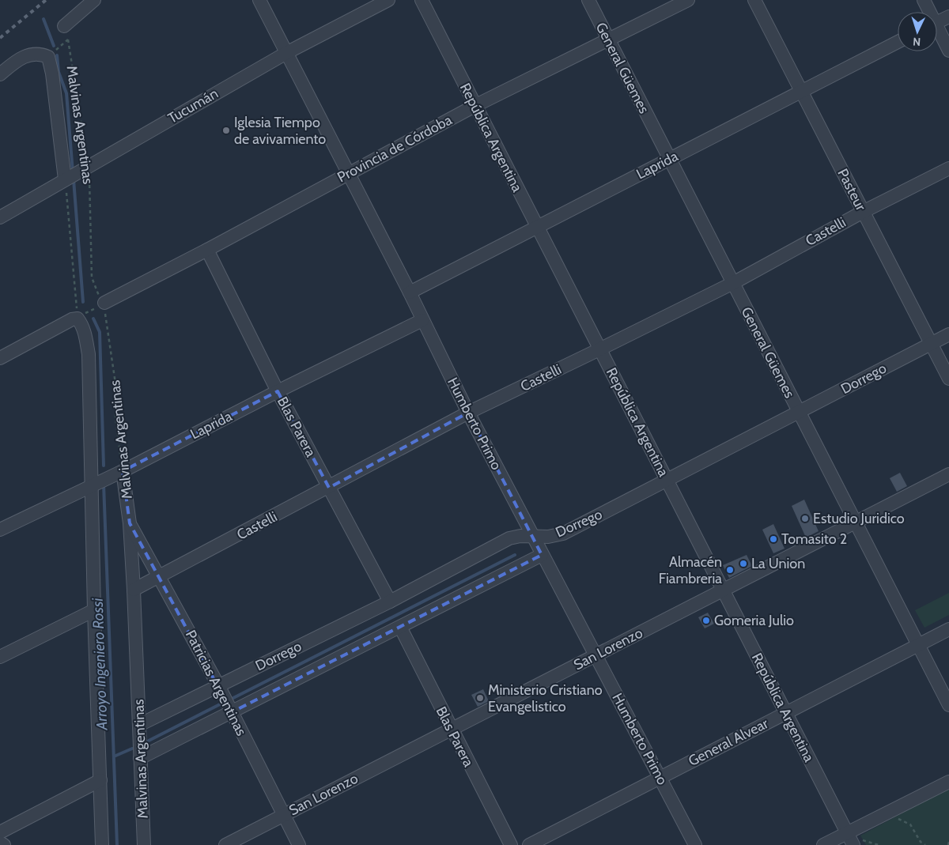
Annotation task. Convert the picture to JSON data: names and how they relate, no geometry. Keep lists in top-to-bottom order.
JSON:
{
  "streets": {
    "street": [
      "General Güemes",
      "Tucumán",
      "Malvinas Argentinas",
      "República Argentina",
      "Provincia de Córdoba",
      "Laprida",
      "Pasteur",
      "Castelli",
      "Dorrego",
      "Humberto Primo",
      "Blas Parera",
      "San Lorenzo",
      "Patricias Argentinas",
      "General Alvear"
    ]
  },
  "crossings": [
    ["General Güemes", "Provincia de Córdoba"],
    ["General Güemes", "Laprida"],
    ["General Güemes", "Castelli"],
    ["General Güemes", "Dorrego"],
    ["General Güemes", "San Lorenzo"],
    ["General Güemes", "General Alvear"],
    ["Tucumán", "Malvinas Argentinas"],
    ["Tucumán", "Humberto Primo"],
    ["Malvinas Argentinas", "Provincia de Córdoba"],
    ["Malvinas Argentinas", "Laprida"],
    ["Malvinas Argentinas", "Castelli"],
    ["Malvinas Argentinas", "Dorrego"],
    ["Malvinas Argentinas", "Patricias Argentinas"],
    ["República Argentina", "Provincia de Córdoba"],
    ["República Argentina", "Laprida"],
    ["República Argentina", "Castelli"],
    ["República Argentina", "Dorrego"],
    ["República Argentina", "San Lorenzo"],
    ["República Argentina", "General Alvear"],
    ["Provincia de Córdoba", "Humberto Primo"],
    ["Provincia de Córdoba", "Blas Parera"],
    ["Laprida", "Pasteur"],
    ["Laprida", "Humberto Primo"],
    ["Laprida", "Blas Parera"],
    ["Pasteur", "Castelli"],
    ["Pasteur", "Dorrego"],
    ["Castelli", "Humberto Primo"],
    ["Castelli", "Blas Parera"],
    ["Castelli", "Patricias Argentinas"],
    ["Dorrego", "Humberto Primo"],
    ["Dorrego", "Blas Parera"],
    ["Dorrego", "Patricias Argentinas"],
    ["Humberto Primo", "San Lorenzo"],
    ["Humberto Primo", "General Alvear"],
    ["Blas Parera", "San Lorenzo"],
    ["San Lorenzo", "Patricias Argentinas"]
  ],
  "water": ["Arroyo Ingeniero Rossi"],
  "places": [
    "Iglesia Tiempo de avivamiento",
    "Estudio Juridico",
    "Tomasito 2",
    "La Union",
    "Almacén Fiambreria",
    "Gomeria Julio",
    "Ministerio Cristiano Evangelistico"
  ],
  "north": "bottom"
}
